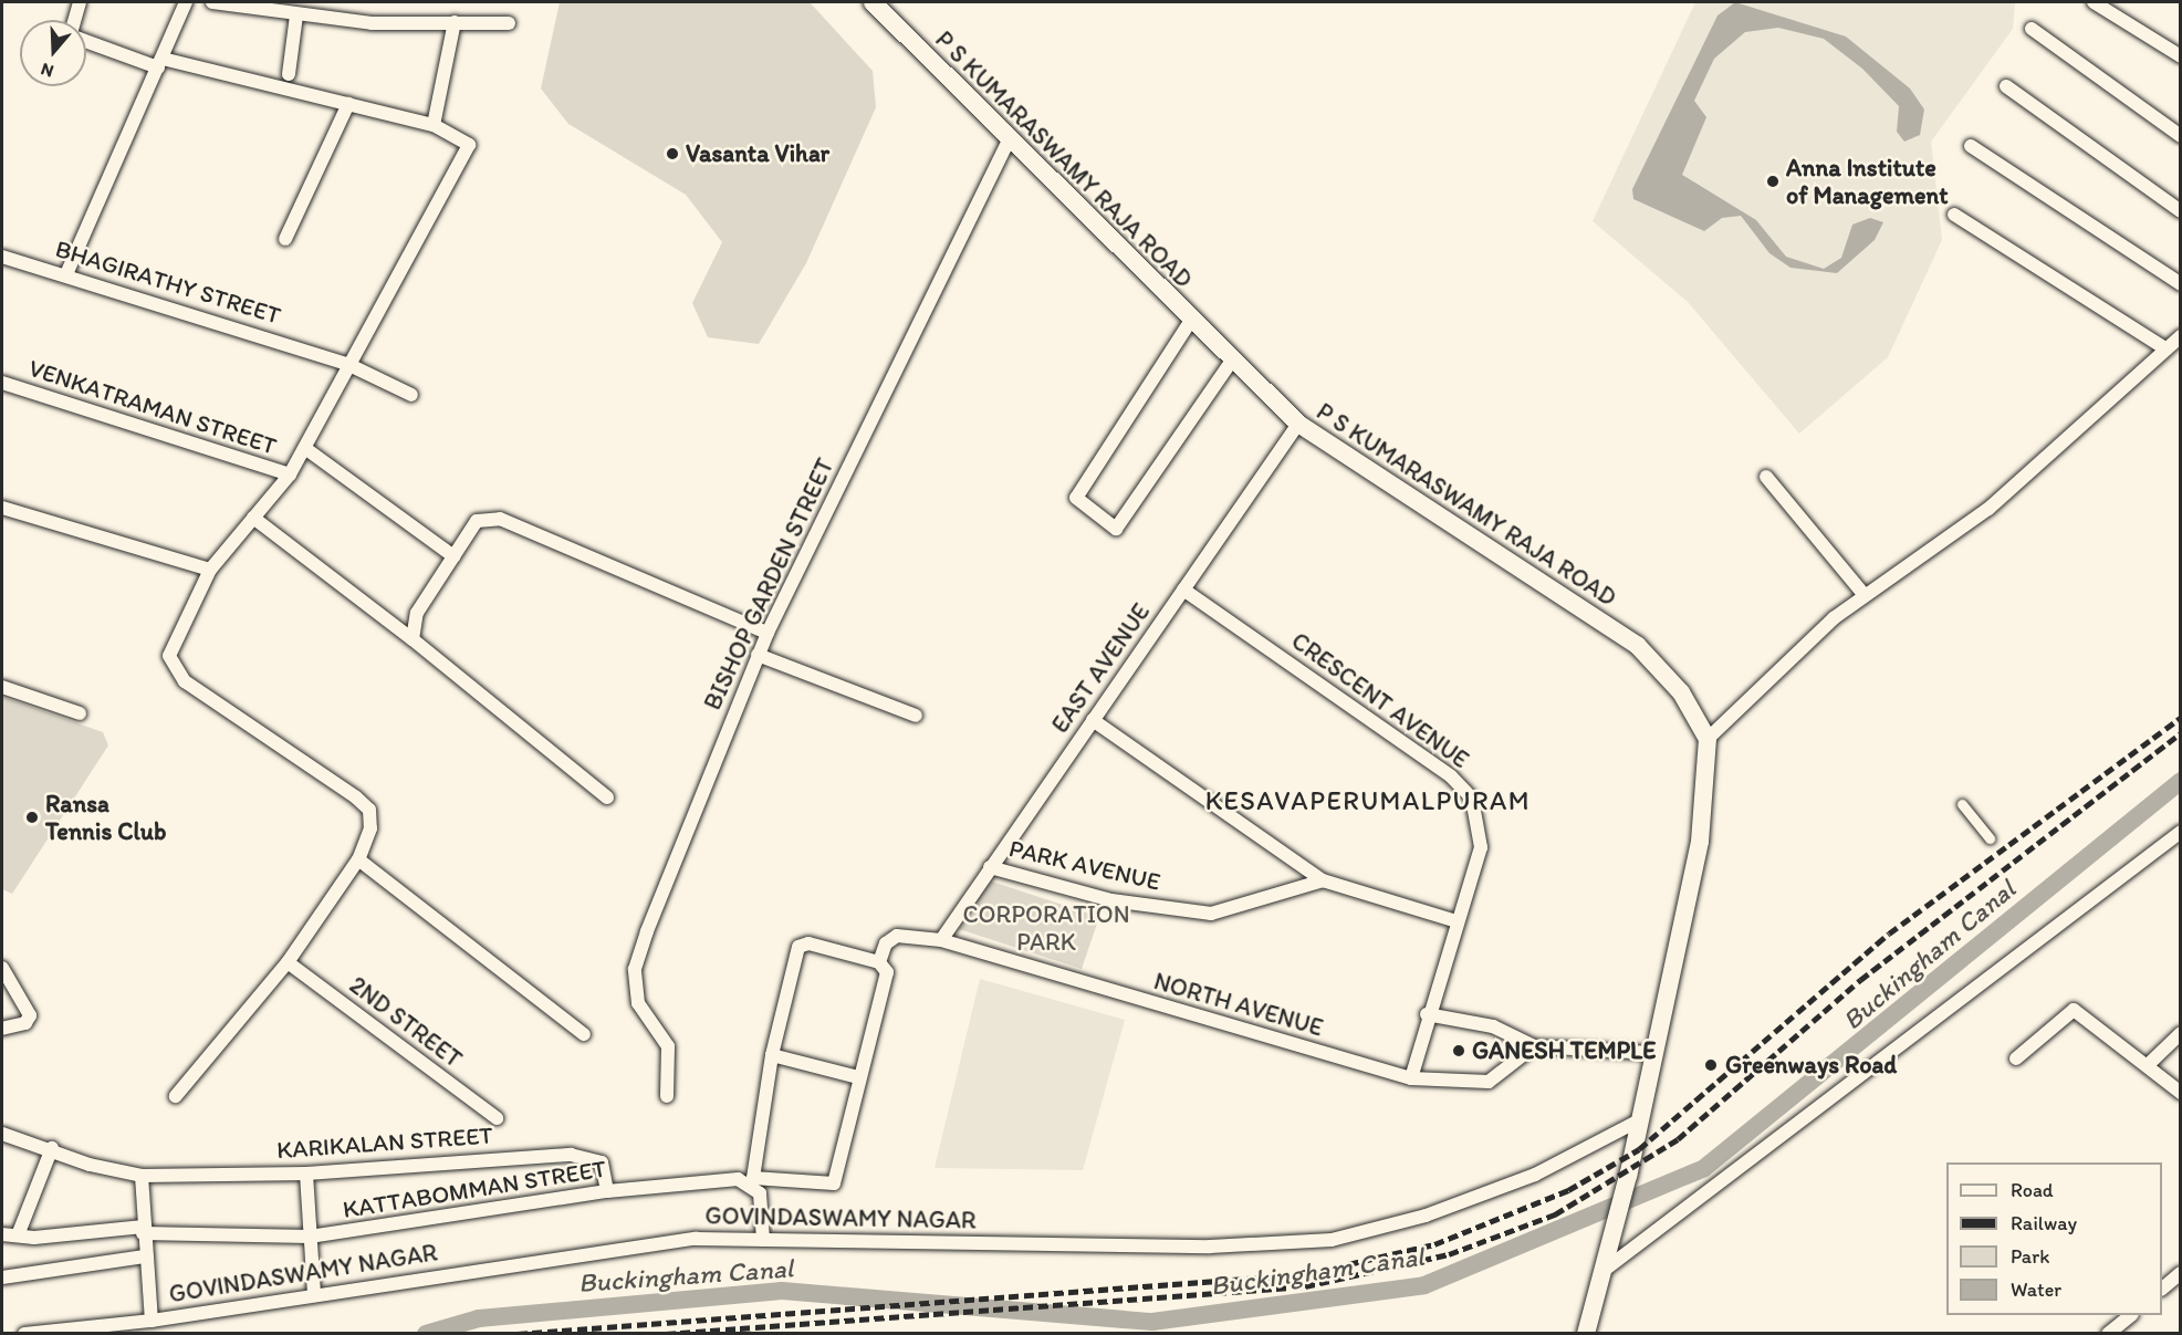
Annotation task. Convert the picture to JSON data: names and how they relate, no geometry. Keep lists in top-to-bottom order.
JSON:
{
  "streets": {
    "street": [
      "P S KUMARASWAMY RAJA ROAD",
      "BHAGIRATHY STREET",
      "VENKATRAMAN STREET",
      "BISHOP GARDEN STREET",
      "EAST AVENUE",
      "CRESCENT AVENUE",
      "PARK AVENUE",
      "NORTH AVENUE",
      "2ND STREET",
      "KARIKALAN STREET",
      "KATTABOMMAN STREET",
      "GOVINDASWAMY NAGAR"
    ]
  },
  "crossings": [
    ["P S KUMARASWAMY RAJA ROAD", "BISHOP GARDEN STREET"],
    ["P S KUMARASWAMY RAJA ROAD", "EAST AVENUE"],
    ["EAST AVENUE", "CRESCENT AVENUE"],
    ["EAST AVENUE", "PARK AVENUE"],
    ["EAST AVENUE", "NORTH AVENUE"],
    ["CRESCENT AVENUE", "NORTH AVENUE"],
    ["KARIKALAN STREET", "KATTABOMMAN STREET"],
    ["KATTABOMMAN STREET", "GOVINDASWAMY NAGAR"]
  ],
  "districts": ["KESAVAPERUMALPURAM"],
  "water": ["Buckingham Canal"],
  "parks": ["CORPORATION PARK"],
  "places": [
    "Vasanta Vihar",
    "Anna Institute of Management",
    "Ransa Tennis Club",
    "GANESH TEMPLE",
    "Greenways Road"
  ],
  "legend": [
    "Road",
    "Railway",
    "Park",
    "Water"
  ],
  "north": "bottom"
}
